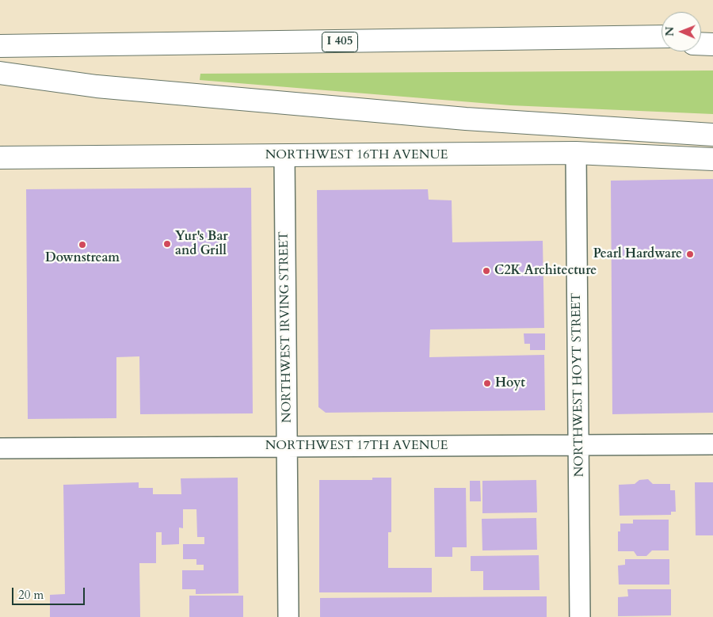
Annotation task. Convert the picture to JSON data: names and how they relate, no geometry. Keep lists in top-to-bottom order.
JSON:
{
  "streets": {
    "main road": ["I 405", "NORTHWEST 16TH AVENUE"],
    "street": ["NORTHWEST IRVING STREET", "NORTHWEST HOYT STREET", "NORTHWEST 17TH AVENUE"]
  },
  "crossings": [
    ["NORTHWEST 16TH AVENUE", "NORTHWEST IRVING STREET"],
    ["NORTHWEST 16TH AVENUE", "NORTHWEST HOYT STREET"],
    ["NORTHWEST IRVING STREET", "NORTHWEST 17TH AVENUE"],
    ["NORTHWEST HOYT STREET", "NORTHWEST 17TH AVENUE"]
  ],
  "places": [
    "Yur's Bar and Grill",
    "Downstream",
    "Pearl Hardware",
    "C2K Architecture",
    "Hoyt"
  ],
  "scale_bar": "20 m",
  "north": "left"
}
